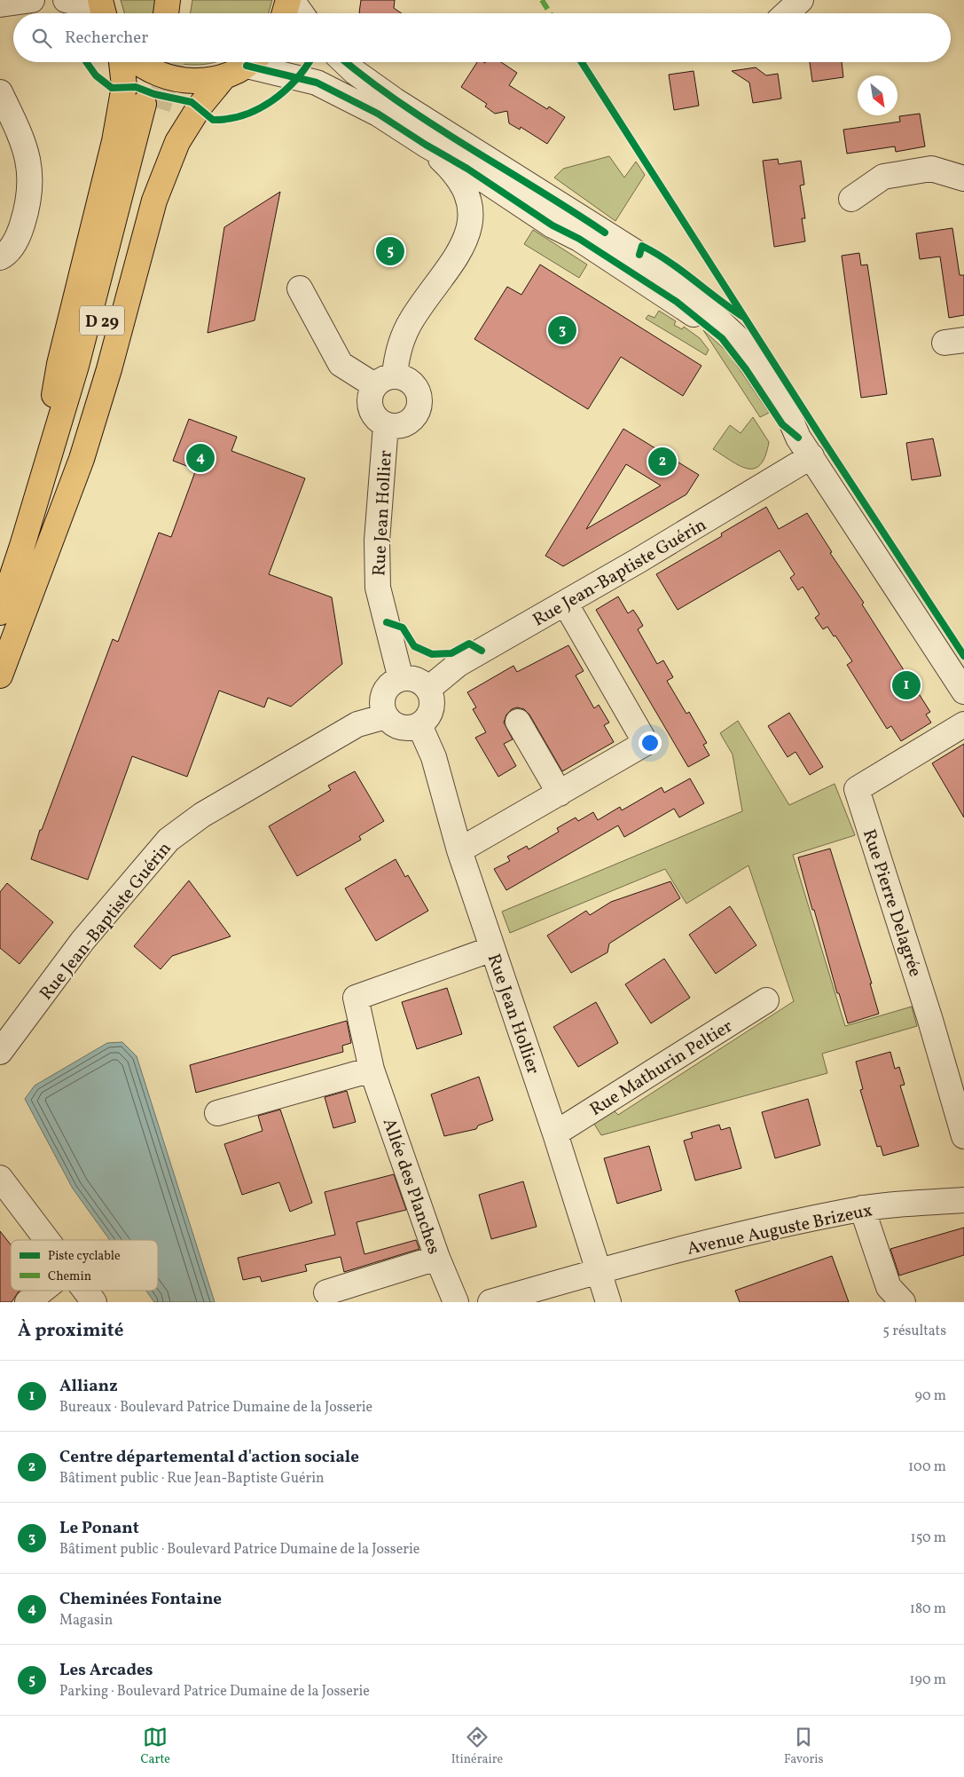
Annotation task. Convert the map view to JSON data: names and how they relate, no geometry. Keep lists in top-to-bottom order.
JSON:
{
  "streets": {
    "main road": ["D 29"],
    "street": [
      "Rue Jean Hollier",
      "Rue Jean-Baptiste Guérin",
      "Rue Pierre Delagrée",
      "Rue Mathurin Peltier",
      "Allée des Planches",
      "Avenue Auguste Brizeux"
    ]
  },
  "crossings": [
    ["Rue Jean Hollier", "Rue Jean-Baptiste Guérin"],
    ["Rue Jean Hollier", "Rue Mathurin Peltier"],
    ["Rue Jean Hollier", "Allée des Planches"],
    ["Rue Jean Hollier", "Avenue Auguste Brizeux"]
  ],
  "legend": ["Piste cyclable", "Chemin"],
  "north": "bottom right",
  "page": {
    "search": "Rechercher",
    "pins": [
      "5",
      "3",
      "4",
      "2",
      "1"
    ],
    "heading": ["À proximité", "5 résultats"],
    "list": [
      {
        "mark": "1",
        "name": "Allianz",
        "note": "Bureaux · Boulevard Patrice Dumaine de la Josserie",
        "value": "90 m"
      },
      {
        "mark": "2",
        "name": "Centre départemental d'action sociale",
        "note": "Bâtiment public · Rue Jean-Baptiste Guérin",
        "value": "100 m"
      },
      {
        "mark": "3",
        "name": "Le Ponant",
        "note": "Bâtiment public · Boulevard Patrice Dumaine de la Josserie",
        "value": "150 m"
      },
      {
        "mark": "4",
        "name": "Cheminées Fontaine",
        "note": "Magasin",
        "value": "180 m"
      },
      {
        "mark": "5",
        "name": "Les Arcades",
        "note": "Parking · Boulevard Patrice Dumaine de la Josserie",
        "value": "190 m"
      }
    ],
    "nav": ["Carte", "Itinéraire", "Favoris"]
  }
}
